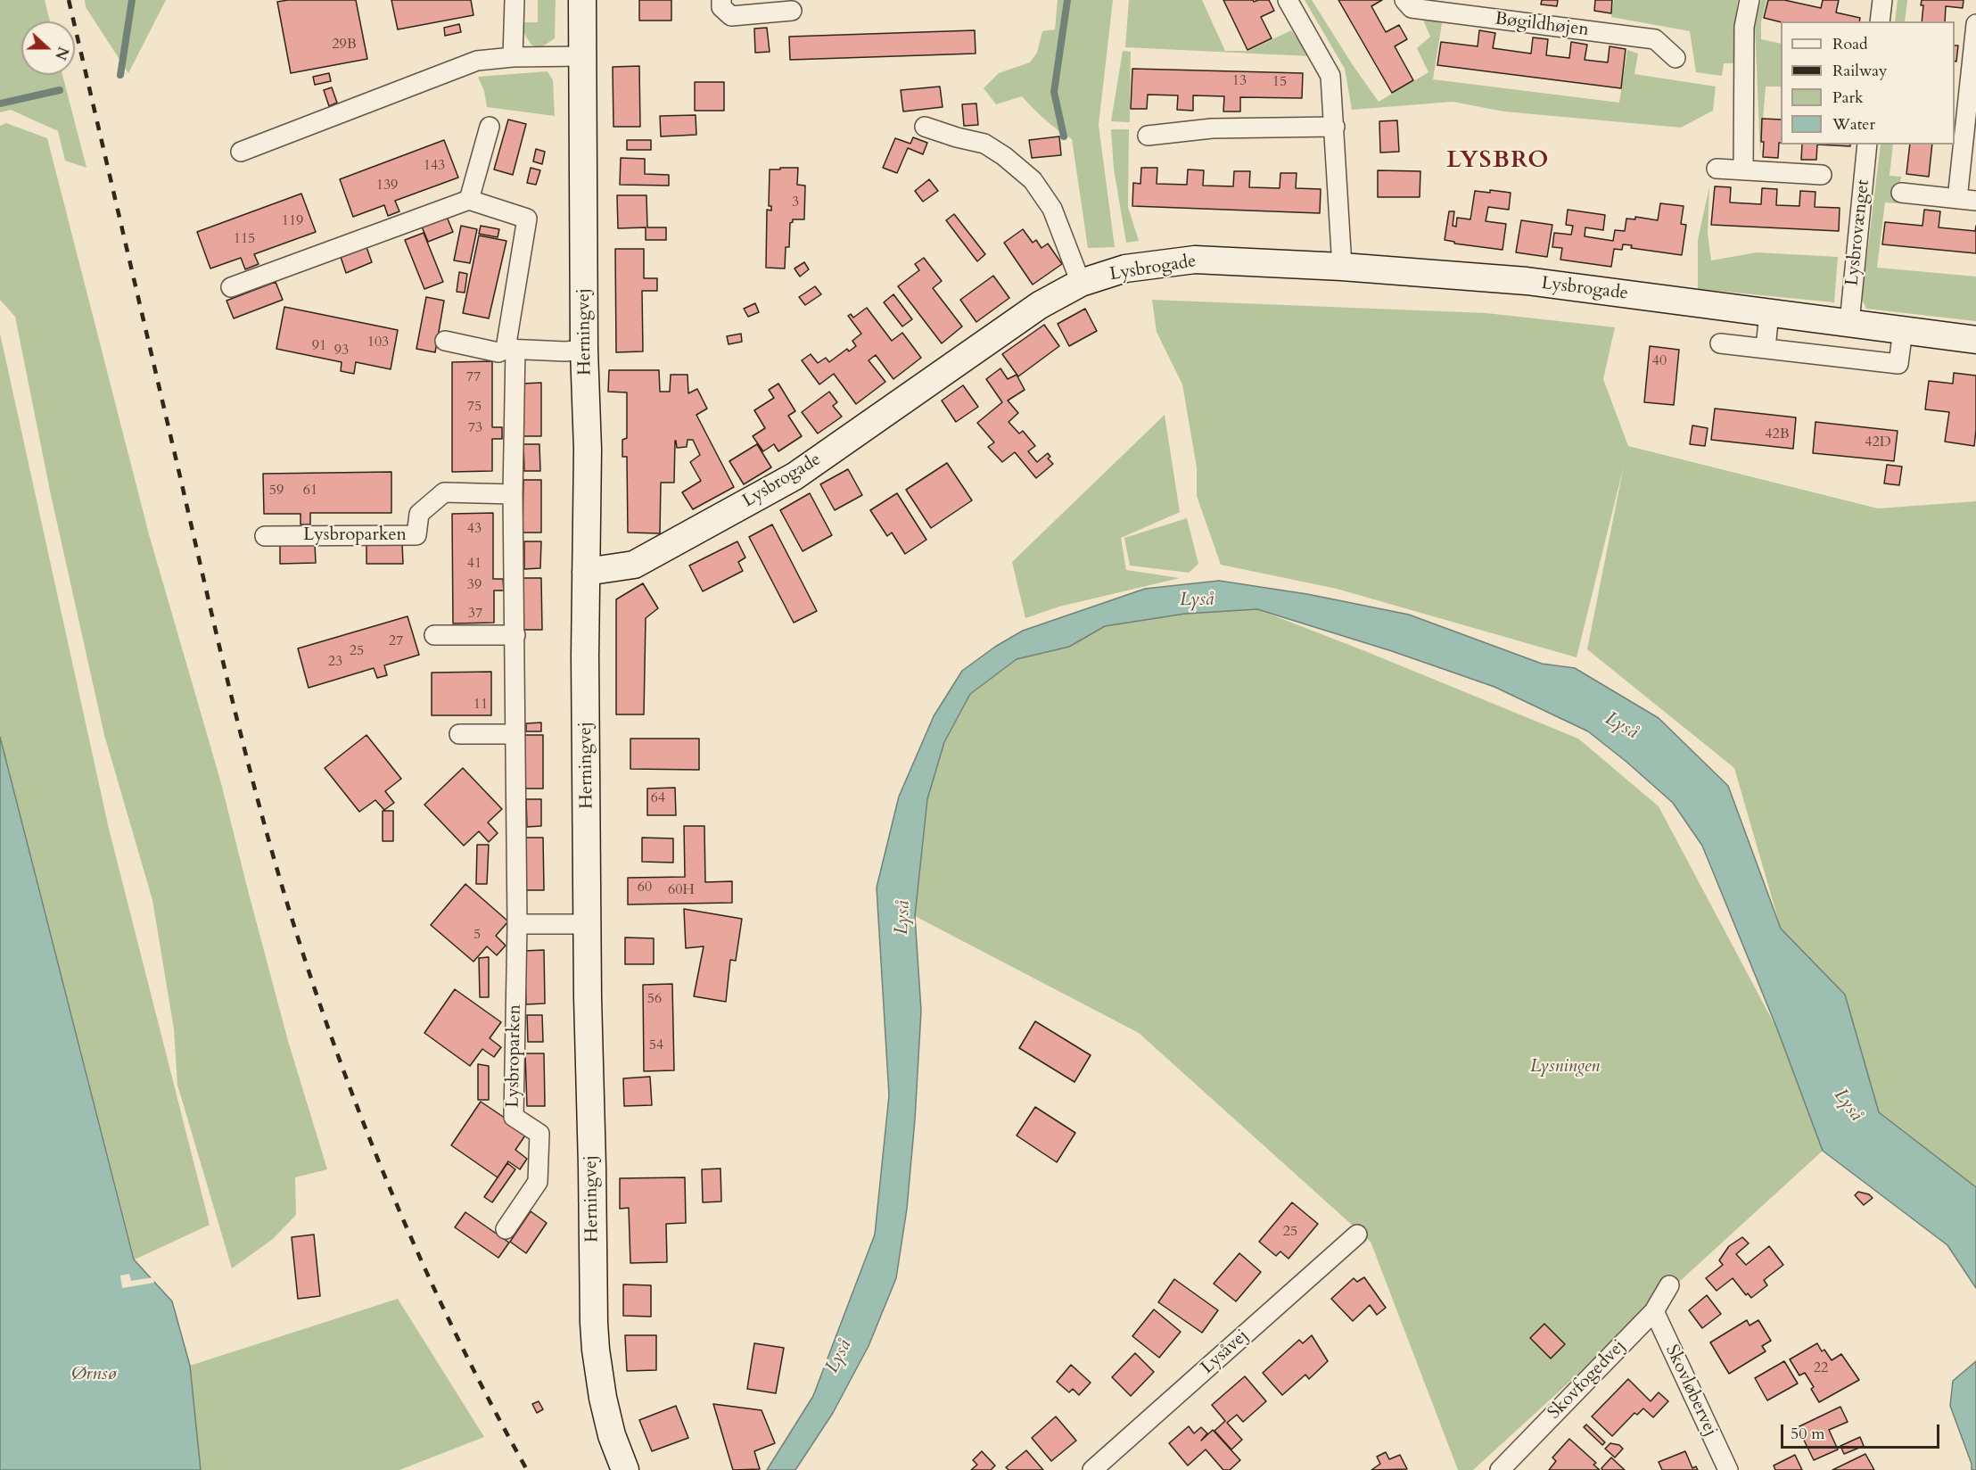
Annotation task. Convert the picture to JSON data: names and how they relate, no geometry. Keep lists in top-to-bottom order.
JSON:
{
  "streets": {
    "street": [
      "Bøgildhøjen",
      "Lysbrovænget",
      "Lysbrogade",
      "Herningvej",
      "Lysbroparken",
      "Lysåvej",
      "Skovfogedvej",
      "Skovløbervej"
    ]
  },
  "crossings": [
    ["Lysbrovænget", "Lysbrogade"],
    ["Lysbrogade", "Herningvej"],
    ["Skovfogedvej", "Skovløbervej"]
  ],
  "districts": ["LYSBRO"],
  "water": ["Lyså", "Ørnsø"],
  "parks": ["Lysningen"],
  "house_numbers": [
    "29B",
    "13",
    "15",
    "143",
    "139",
    "3",
    "119",
    "115",
    "103",
    "91",
    "93",
    "40",
    "77",
    "75",
    "73",
    "42B",
    "42D",
    "59",
    "61",
    "43",
    "41",
    "39",
    "37",
    "27",
    "25",
    "23",
    "11",
    "64",
    "60",
    "60H",
    "5",
    "56",
    "54",
    "25",
    "22"
  ],
  "legend": [
    "Road",
    "Railway",
    "Park",
    "Water"
  ],
  "scale_bar": "50 m",
  "north": "right"
}
